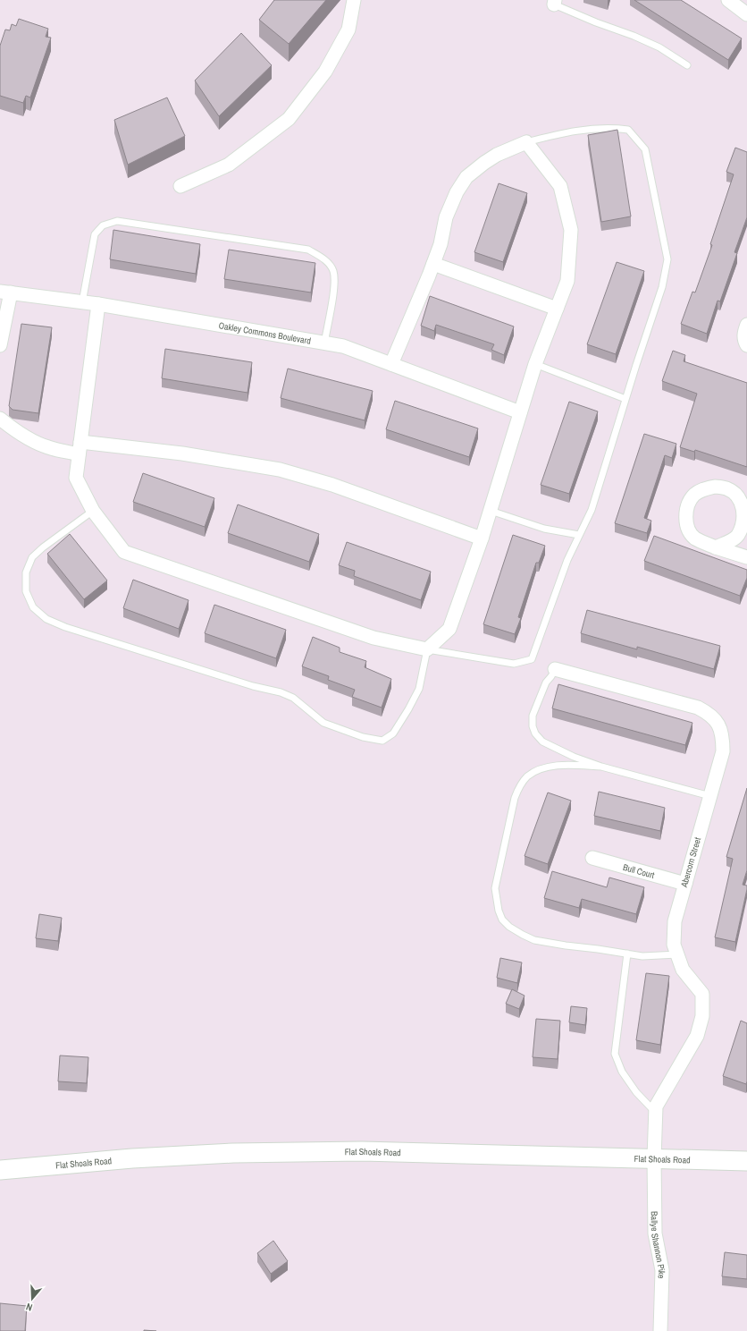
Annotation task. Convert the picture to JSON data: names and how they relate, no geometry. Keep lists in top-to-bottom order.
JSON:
{
  "streets": {
    "street": [
      "Oakley Commons Boulevard",
      "Abercorn Street",
      "Bull Court",
      "Flat Shoals Road",
      "Ballye Shannon Pike"
    ]
  },
  "crossings": [
    ["Abercorn Street", "Bull Court"],
    ["Abercorn Street", "Flat Shoals Road"],
    ["Abercorn Street", "Ballye Shannon Pike"],
    ["Flat Shoals Road", "Ballye Shannon Pike"]
  ],
  "north": "bottom"
}
